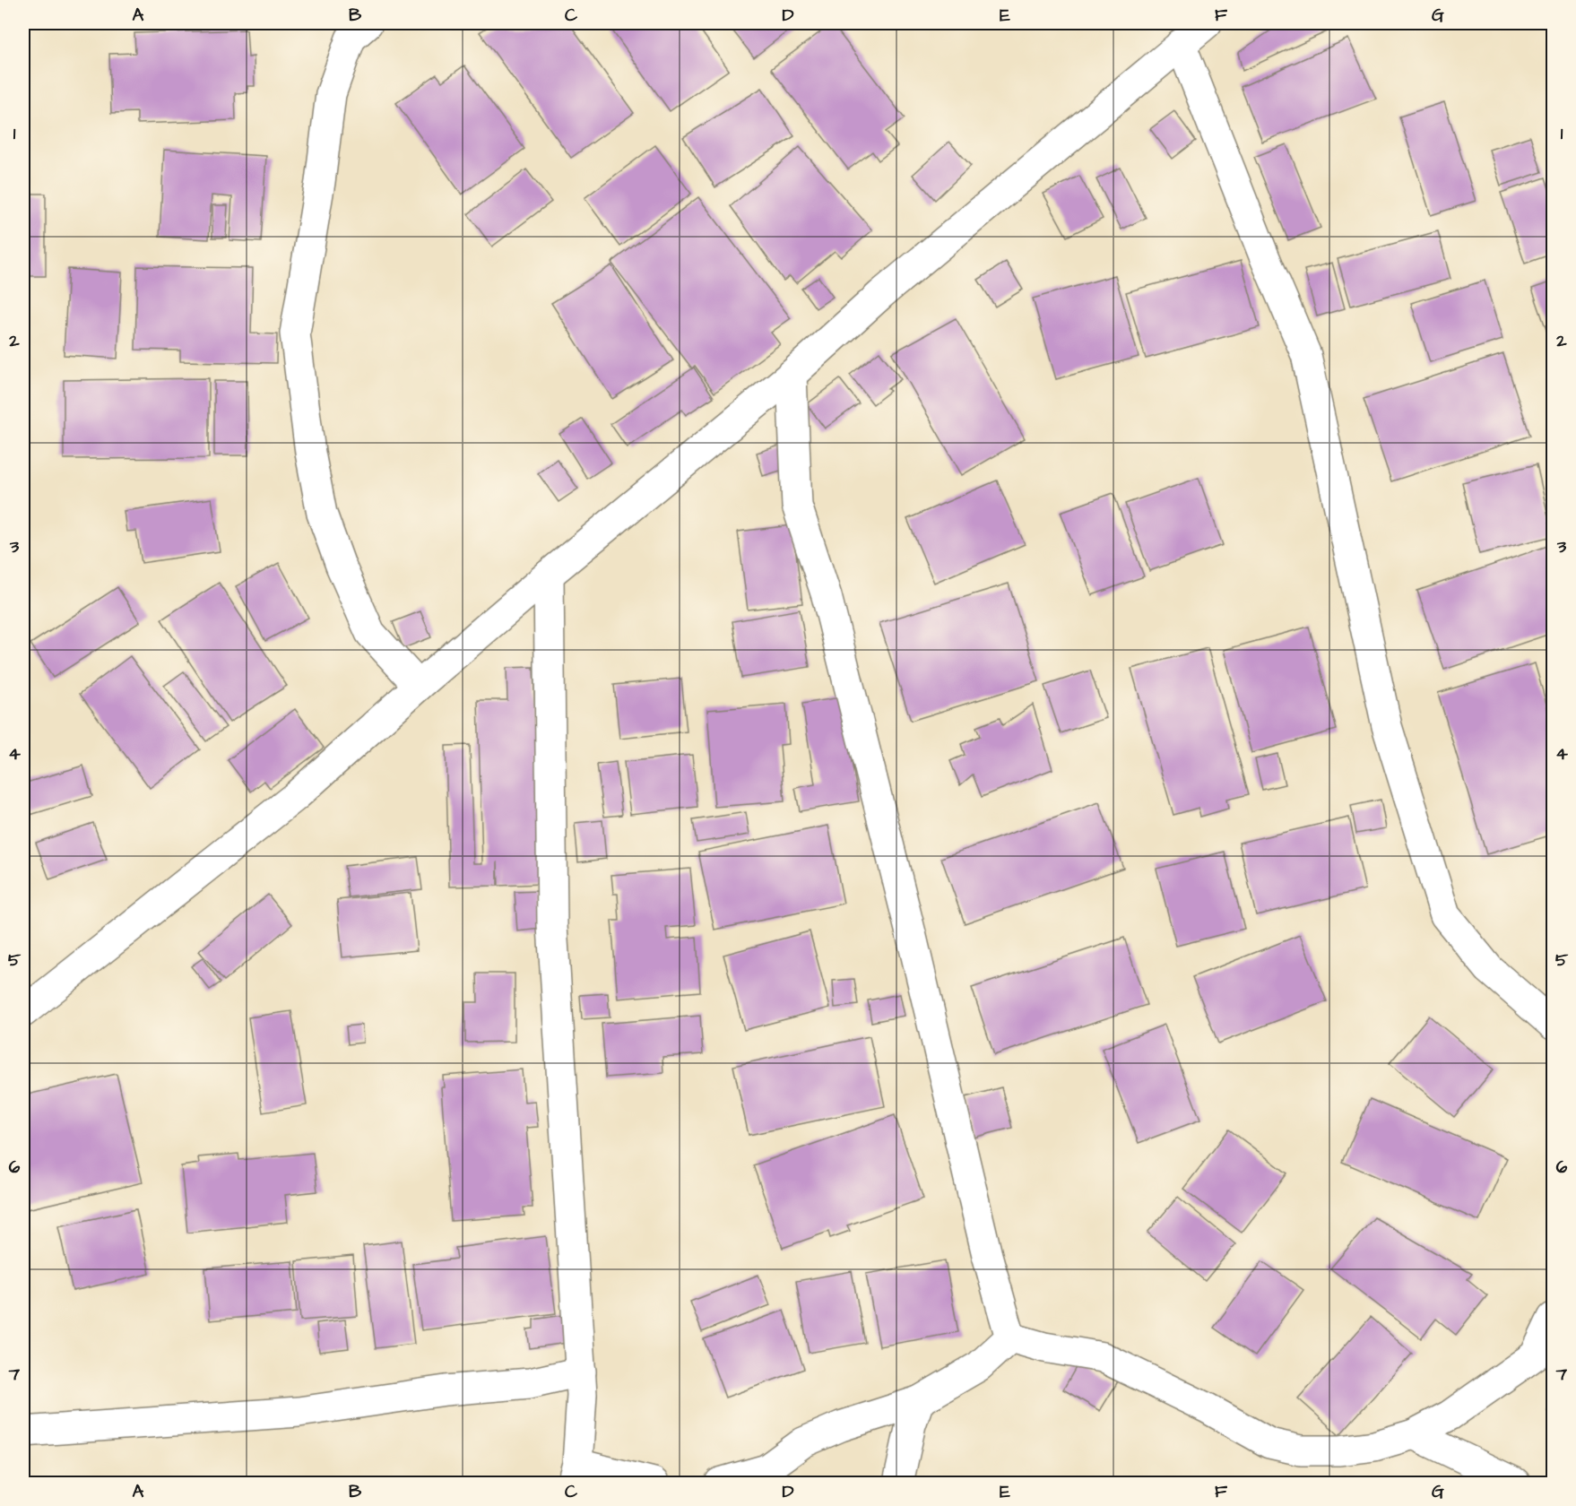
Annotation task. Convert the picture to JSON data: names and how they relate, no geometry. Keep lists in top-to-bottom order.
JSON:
{
  "grid": {
    "columns": [
      "A",
      "B",
      "C",
      "D",
      "E",
      "F",
      "G"
    ],
    "rows": [
      "1",
      "2",
      "3",
      "4",
      "5",
      "6",
      "7"
    ]
  }
}
